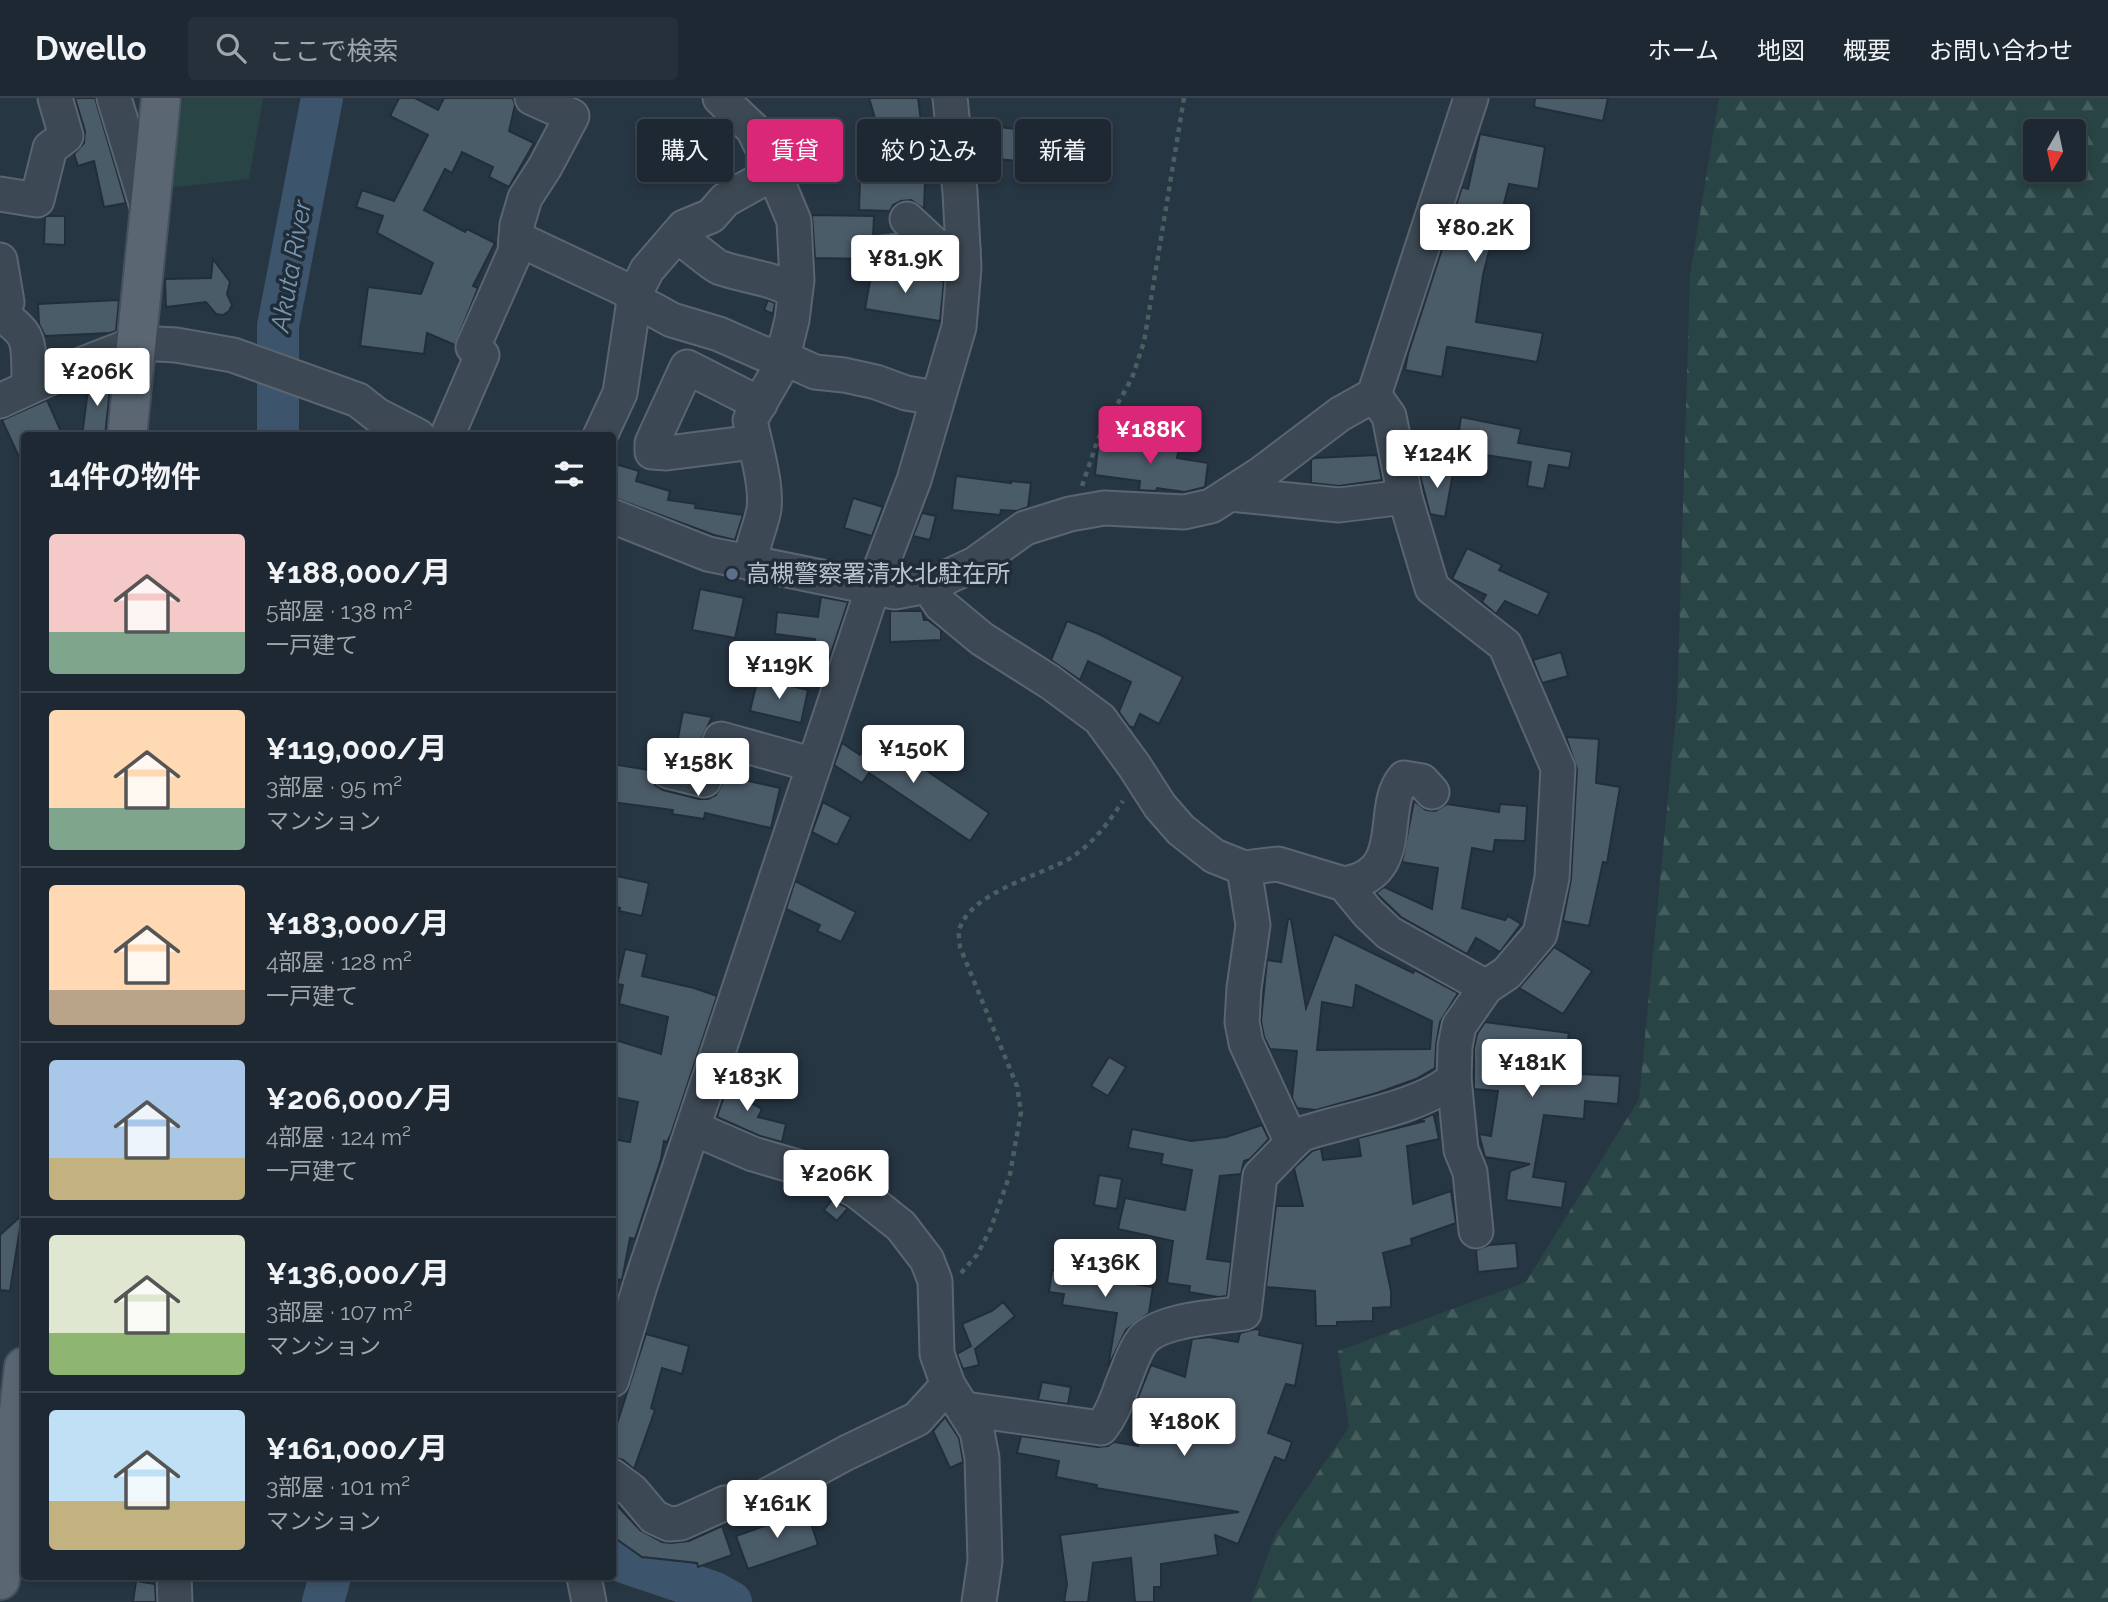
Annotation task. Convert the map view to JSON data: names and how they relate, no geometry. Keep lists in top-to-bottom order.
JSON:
{
  "water": ["Akuta River"],
  "places": ["高槻警察署清水北駐在所"],
  "north": "bottom",
  "page": {
    "header": "Dwello",
    "search": "ここで検索",
    "nav": [
      "ホーム",
      "地図",
      "概要",
      "お問い合わせ"
    ],
    "chip": [
      "購入",
      "賃貸",
      "絞り込み",
      "新着"
    ],
    "price": [
      "¥80.2K",
      "¥81.9K",
      "¥206K",
      "¥188K",
      "¥124K",
      "¥119K",
      "¥150K",
      "¥158K",
      "¥181K",
      "¥183K",
      "¥206K",
      "¥136K",
      "¥180K",
      "¥161K"
    ],
    "heading": "14件の物件",
    "list": [
      {
        "name": "¥188,000/月",
        "note": "5部屋 · 138 m² · 一戸建て"
      },
      {
        "name": "¥119,000/月",
        "note": "3部屋 · 95 m² · マンション"
      },
      {
        "name": "¥183,000/月",
        "note": "4部屋 · 128 m² · 一戸建て"
      },
      {
        "name": "¥206,000/月",
        "note": "4部屋 · 124 m² · 一戸建て"
      },
      {
        "name": "¥136,000/月",
        "note": "3部屋 · 107 m² · マンション"
      },
      {
        "name": "¥161,000/月",
        "note": "3部屋 · 101 m² · マンション"
      }
    ]
  }
}
